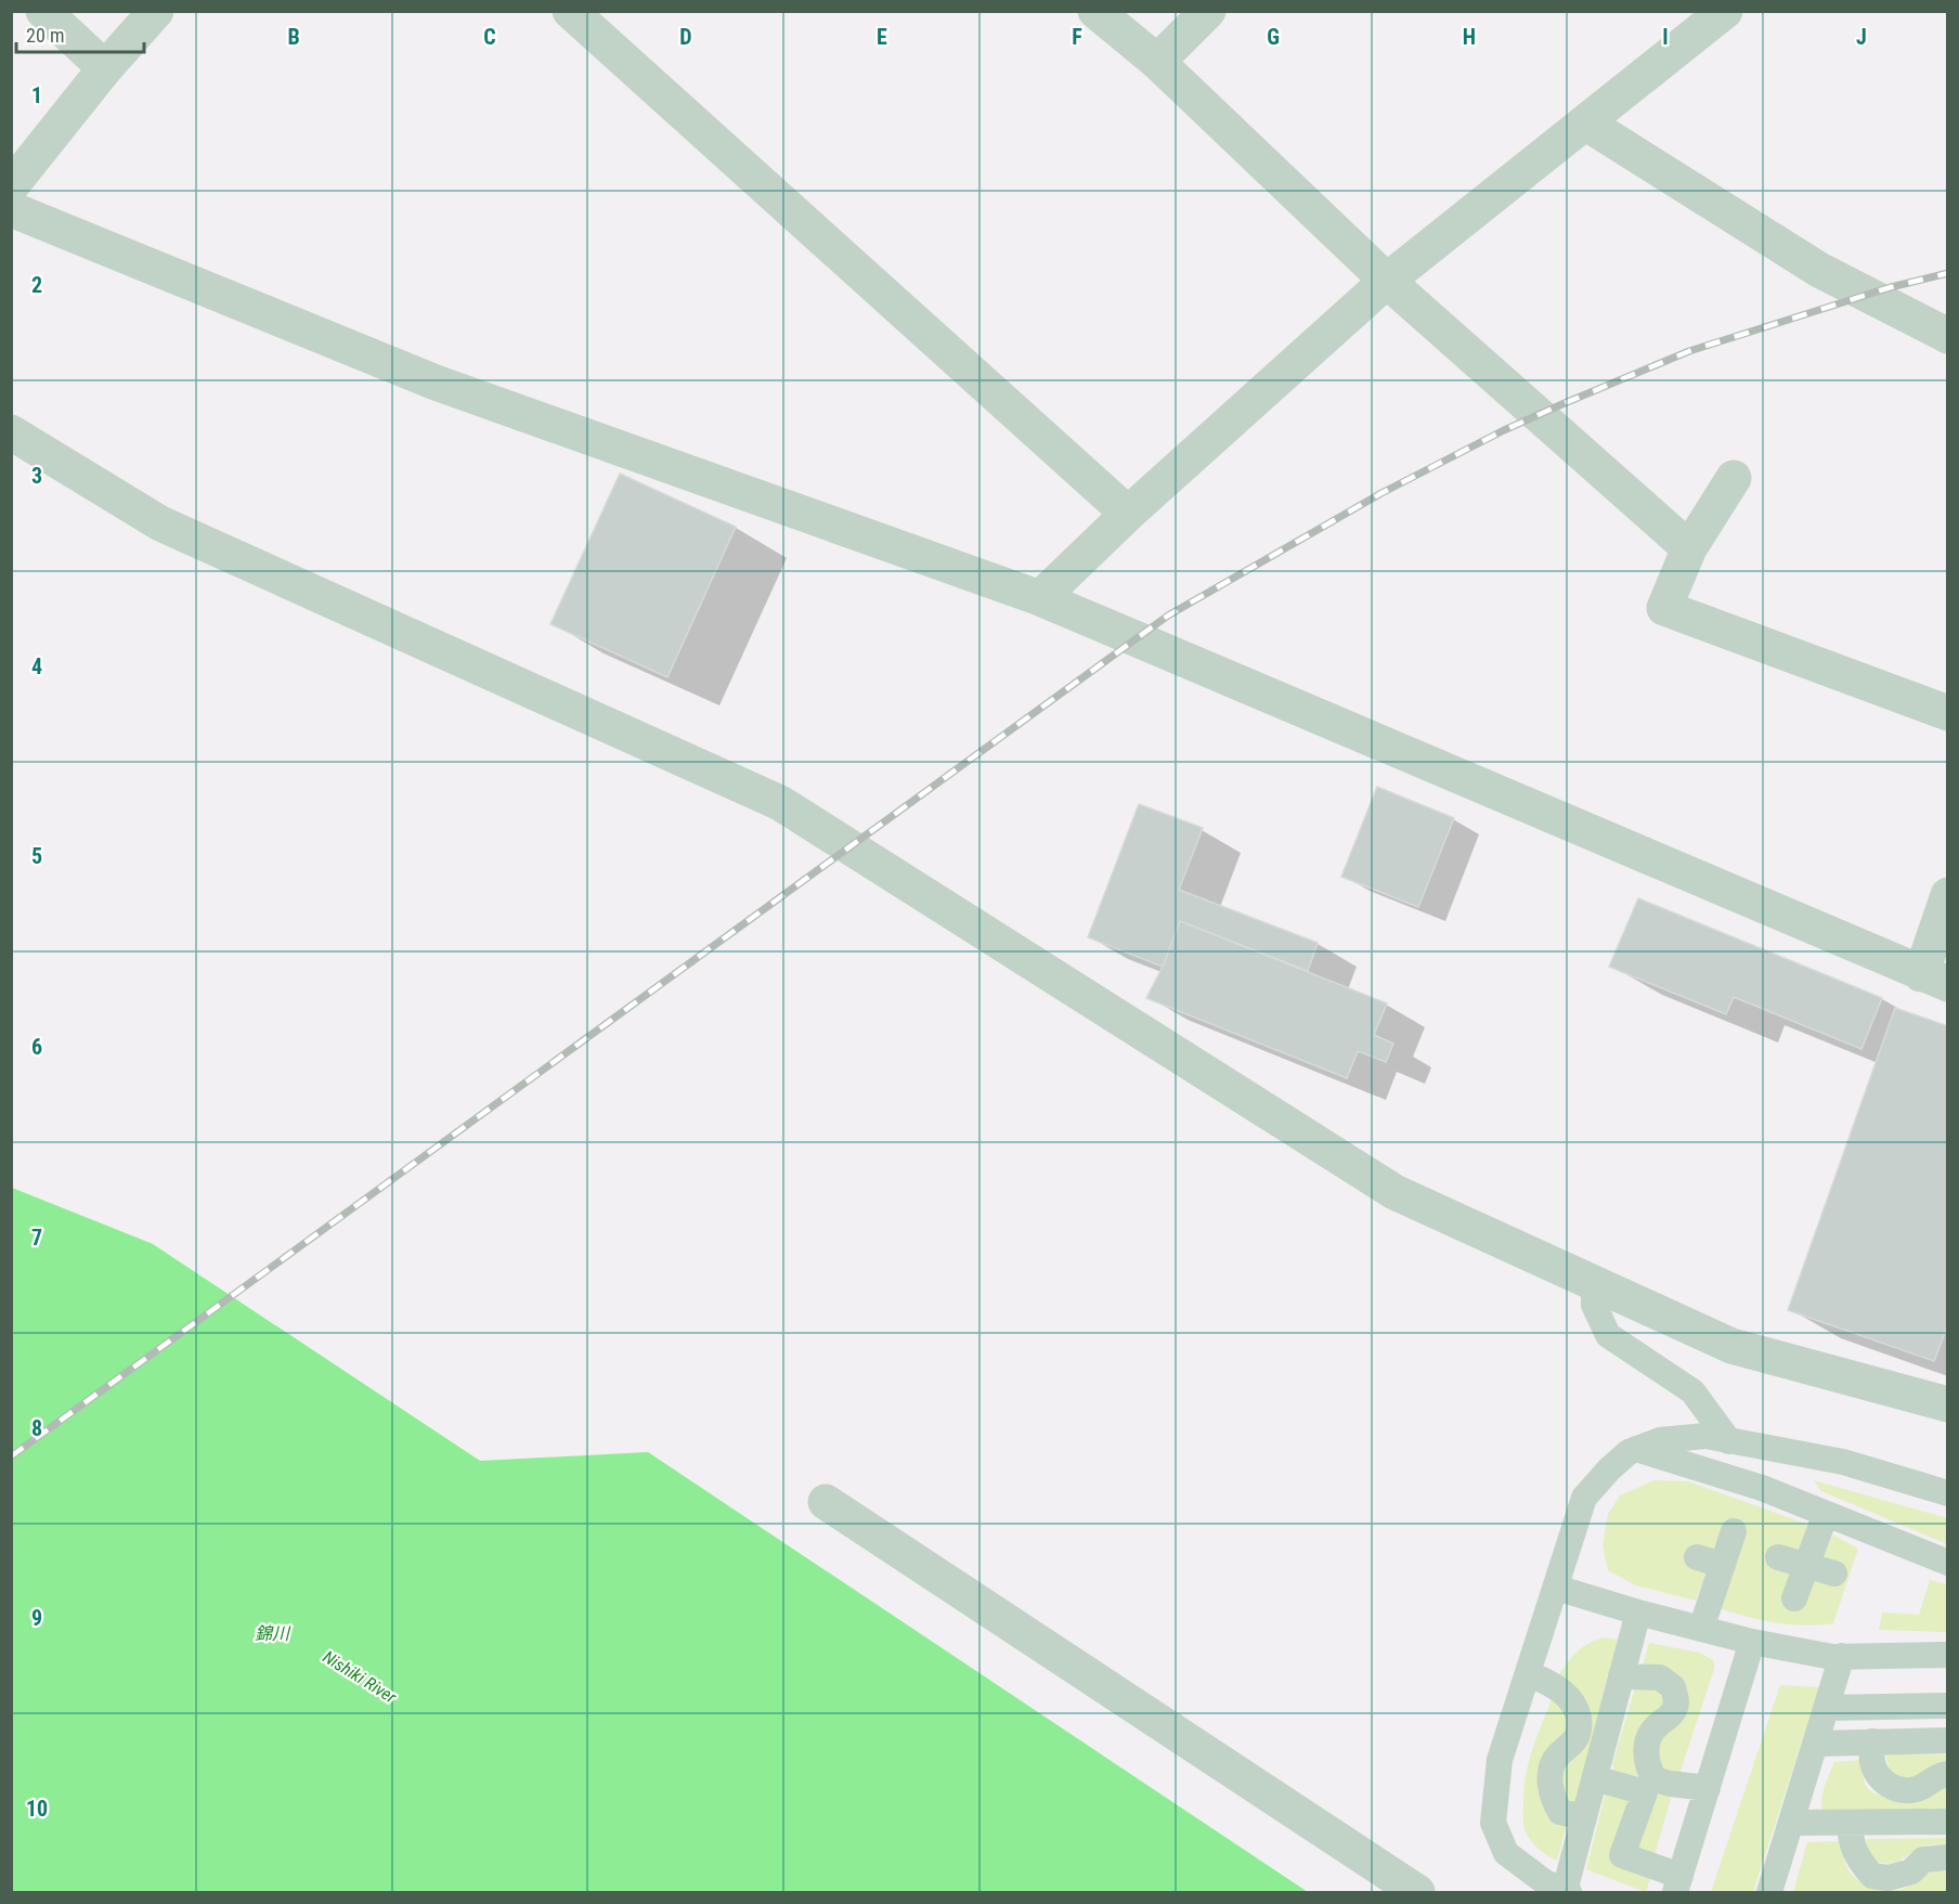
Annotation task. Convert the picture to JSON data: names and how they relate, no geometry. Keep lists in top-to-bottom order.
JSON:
{
  "water": ["錦川", "Nishiki River"],
  "scale_bar": "20 m",
  "grid": {
    "columns": [
      "B",
      "C",
      "D",
      "E",
      "F",
      "G",
      "H",
      "I",
      "J"
    ],
    "rows": [
      "1",
      "2",
      "3",
      "4",
      "5",
      "6",
      "7",
      "8",
      "9",
      "10"
    ]
  }
}
